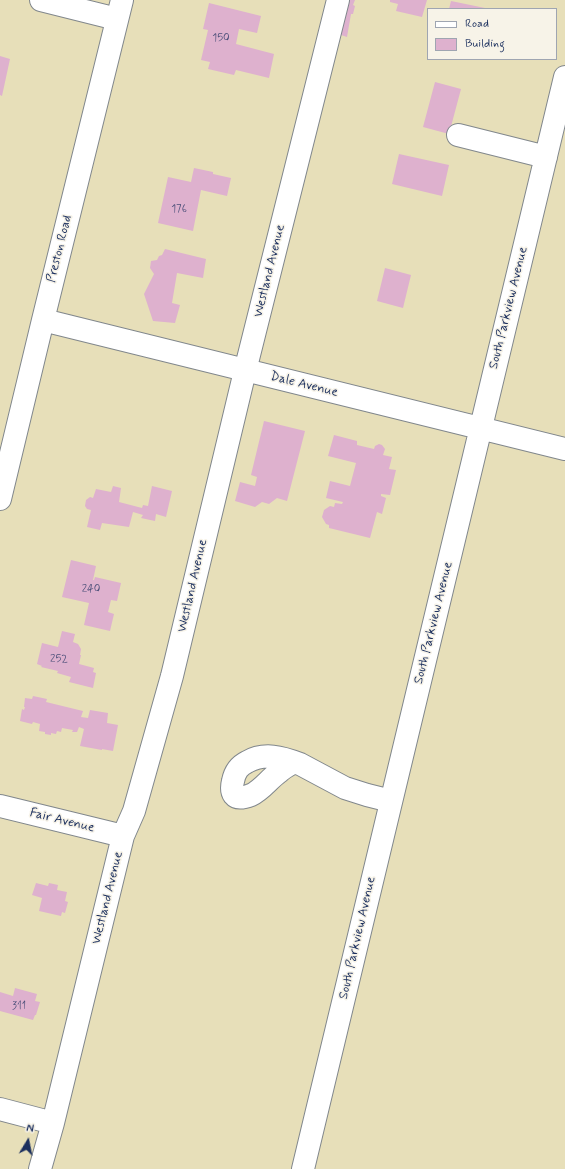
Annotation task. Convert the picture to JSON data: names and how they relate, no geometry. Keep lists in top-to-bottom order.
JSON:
{
  "streets": {
    "street": [
      "Preston Road",
      "Westland Avenue",
      "South Parkview Avenue",
      "Dale Avenue",
      "Fair Avenue"
    ]
  },
  "crossings": [
    ["Preston Road", "Dale Avenue"],
    ["Westland Avenue", "Dale Avenue"],
    ["Westland Avenue", "Fair Avenue"],
    ["South Parkview Avenue", "Dale Avenue"]
  ],
  "house_numbers": [
    "150",
    "176",
    "240",
    "252",
    "311"
  ],
  "legend": ["Road", "Building"],
  "north": "top"
}
